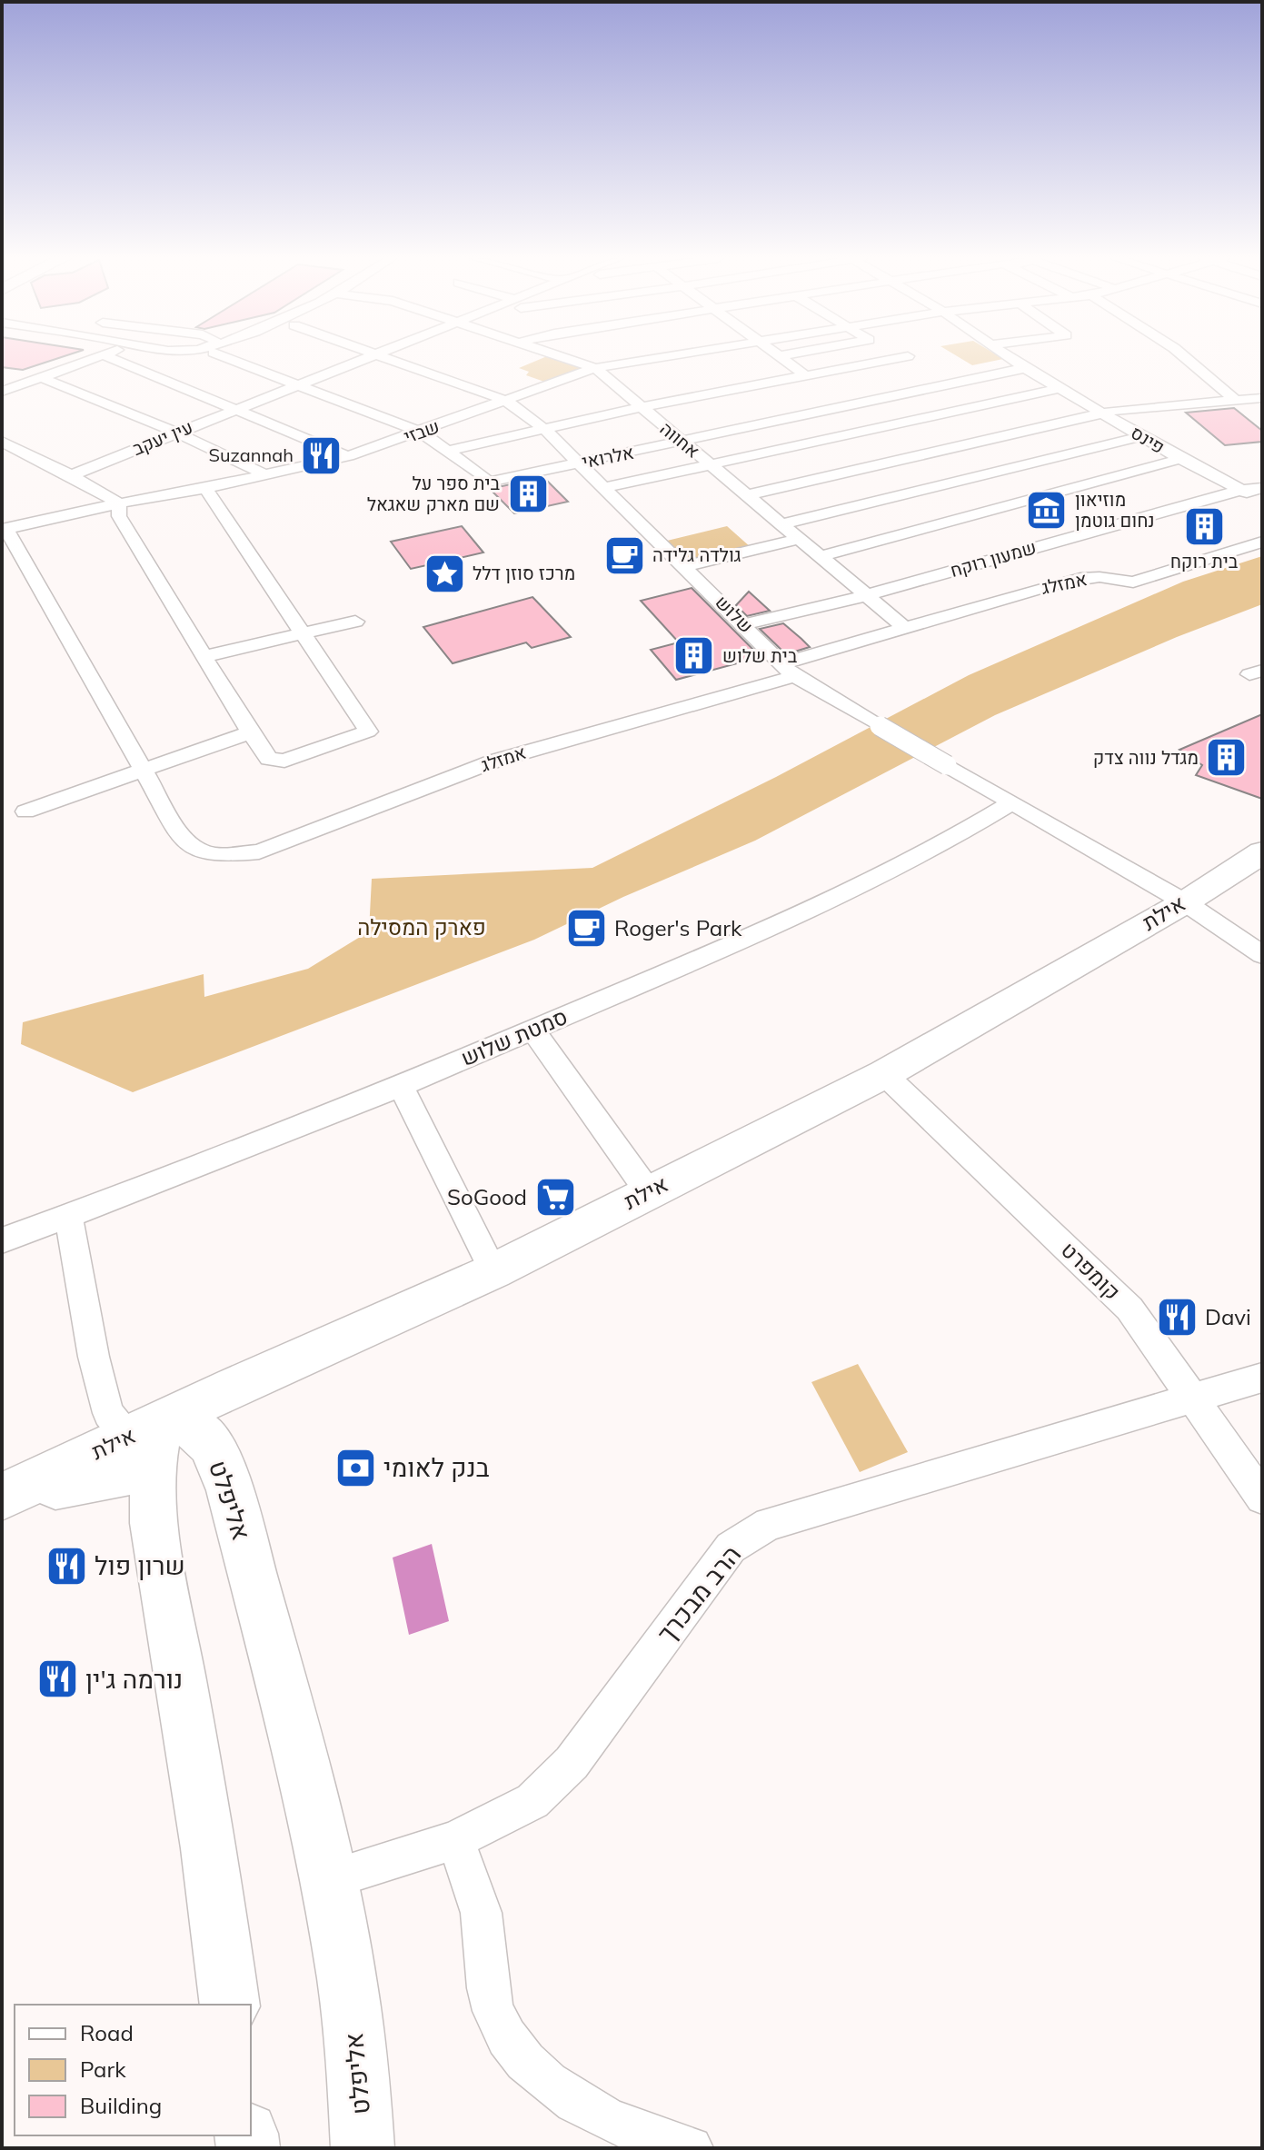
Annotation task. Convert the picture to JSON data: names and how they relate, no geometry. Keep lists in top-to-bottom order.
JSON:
{
  "streets": {
    "street": [
      "שבזי",
      "עין יעקב",
      "אחווה",
      "פינס",
      "אלרואי",
      "שמעון רוקח",
      "אמזלג",
      "שלוש",
      "אילת",
      "סמטת שלוש",
      "קומפרט",
      "אליפלט",
      "הרב מבכרך"
    ]
  },
  "crossings": [
    ["שבזי", "אחווה"],
    ["שבזי", "שלוש"],
    ["אחווה", "אלרואי"],
    ["אחווה", "שמעון רוקח"],
    ["אחווה", "אמזלג"],
    ["פינס", "אלרואי"],
    ["פינס", "שמעון רוקח"],
    ["אלרואי", "שלוש"],
    ["שמעון רוקח", "שלוש"],
    ["אמזלג", "שלוש"],
    ["שלוש", "אילת"],
    ["שלוש", "סמטת שלוש"],
    ["אילת", "קומפרט"],
    ["אילת", "אליפלט"],
    ["קומפרט", "הרב מבכרך"],
    ["אליפלט", "הרב מבכרך"]
  ],
  "parks": ["פארק המסילה"],
  "places": {
    "restaurant": [
      "Suzannah",
      "Davi",
      "שרון פול",
      "נורמה ג'ין"
    ],
    "building": [
      "בית ספר על שם מארק שאגאל",
      "בית רוקח",
      "בית שלוש",
      "מגדל נווה צדק"
    ],
    "museum": ["מוזיאון נחום גוטמן"],
    "cafe": ["גולדה גלידה", "Roger's Park"],
    "place": ["מרכז סוזן דלל"],
    "supermarket": ["SoGood"],
    "bank": ["בנק לאומי"]
  },
  "legend": ["Road", "Park", "Building"]
}
